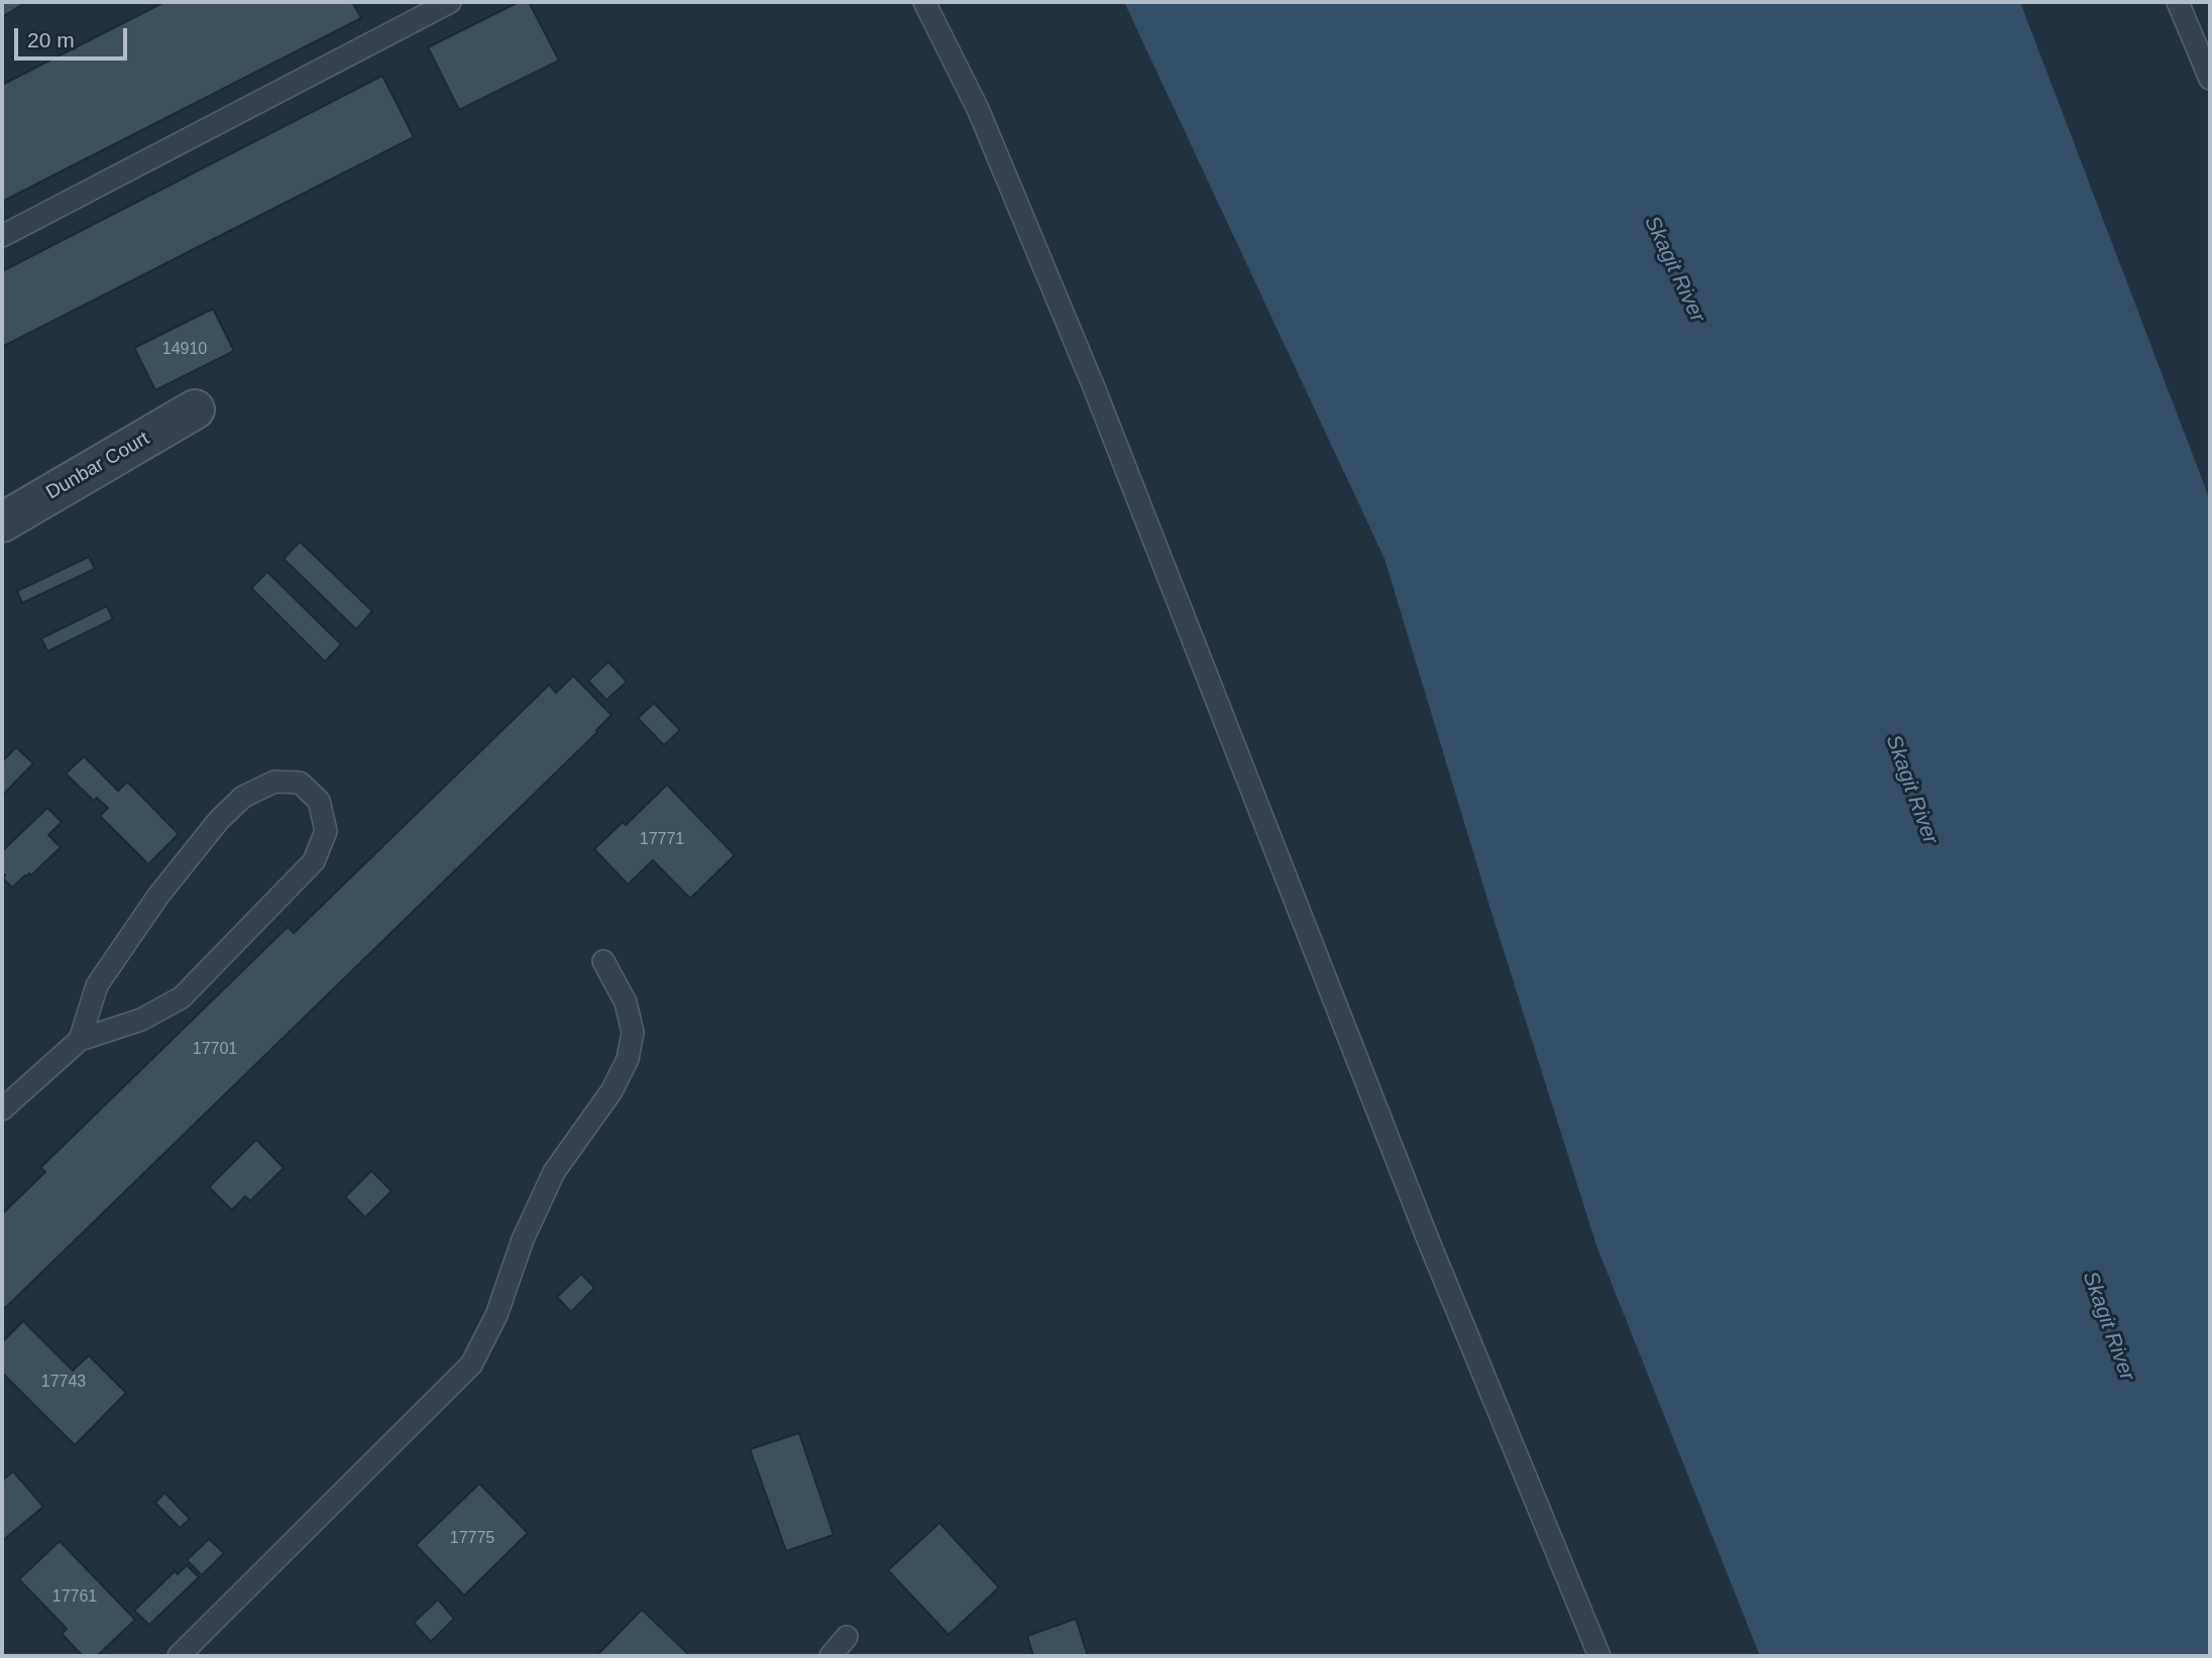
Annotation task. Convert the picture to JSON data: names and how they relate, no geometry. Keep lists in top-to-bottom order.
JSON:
{
  "streets": {
    "street": ["Dunbar Court"]
  },
  "water": ["Skagit River"],
  "house_numbers": [
    "14910",
    "17771",
    "17701",
    "17743",
    "17775",
    "17761"
  ],
  "scale_bar": "20 m"
}
